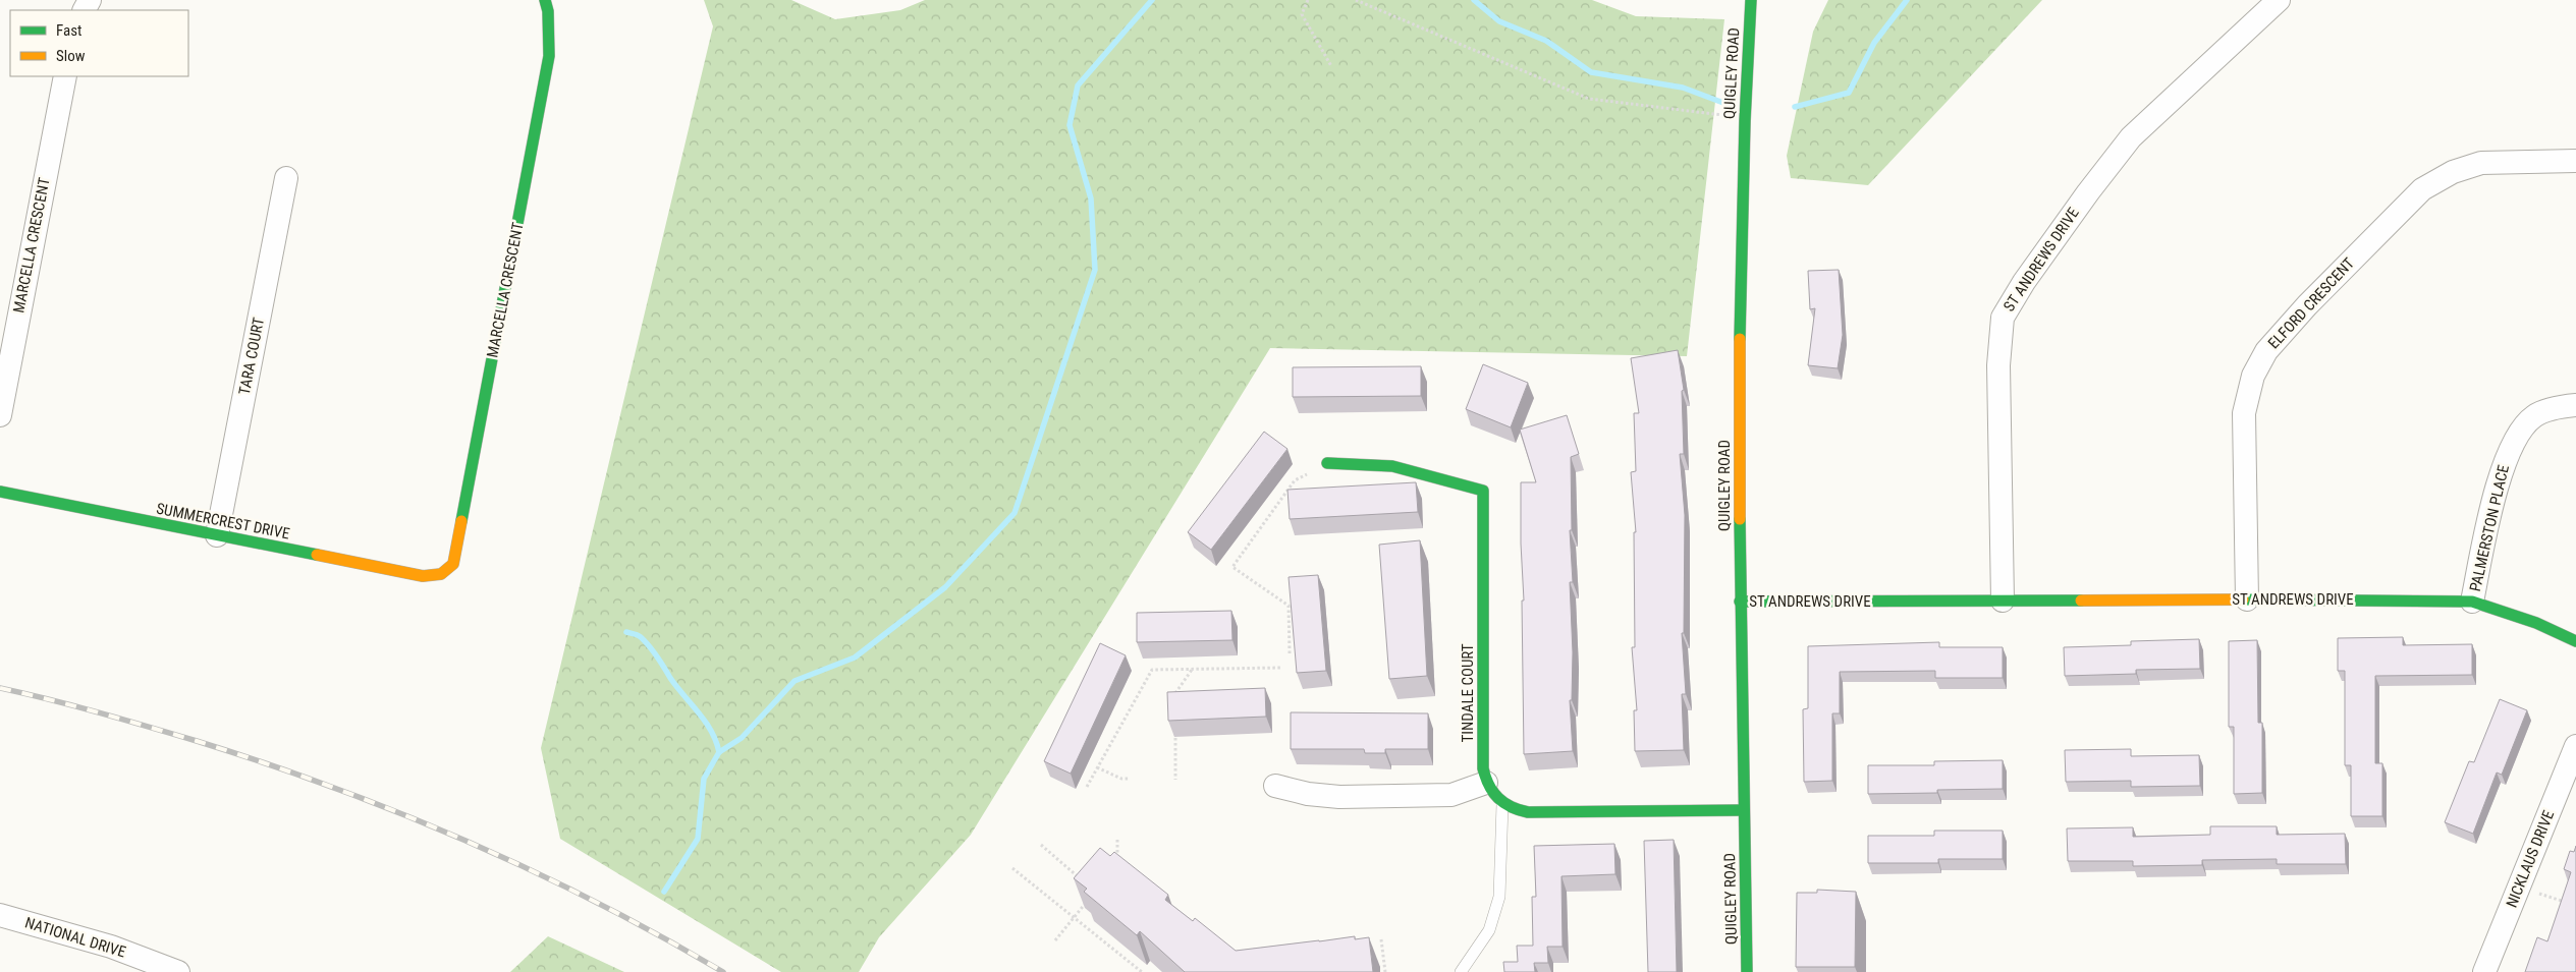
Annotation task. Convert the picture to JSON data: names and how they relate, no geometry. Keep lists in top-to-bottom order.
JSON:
{
  "streets": {
    "street": [
      "QUIGLEY ROAD",
      "MARCELLA CRESCENT",
      "ST ANDREWS DRIVE",
      "ELFORD CRESCENT",
      "TARA COURT",
      "SUMMERCREST DRIVE",
      "PALMERSTON PLACE",
      "TINDALE COURT",
      "NICKLAUS DRIVE",
      "NATIONAL DRIVE"
    ]
  },
  "crossings": [
    ["QUIGLEY ROAD", "ST ANDREWS DRIVE"],
    ["MARCELLA CRESCENT", "SUMMERCREST DRIVE"],
    ["ST ANDREWS DRIVE", "ELFORD CRESCENT"],
    ["ST ANDREWS DRIVE", "PALMERSTON PLACE"],
    ["TARA COURT", "SUMMERCREST DRIVE"]
  ],
  "legend": ["Fast", "Slow"]
}
